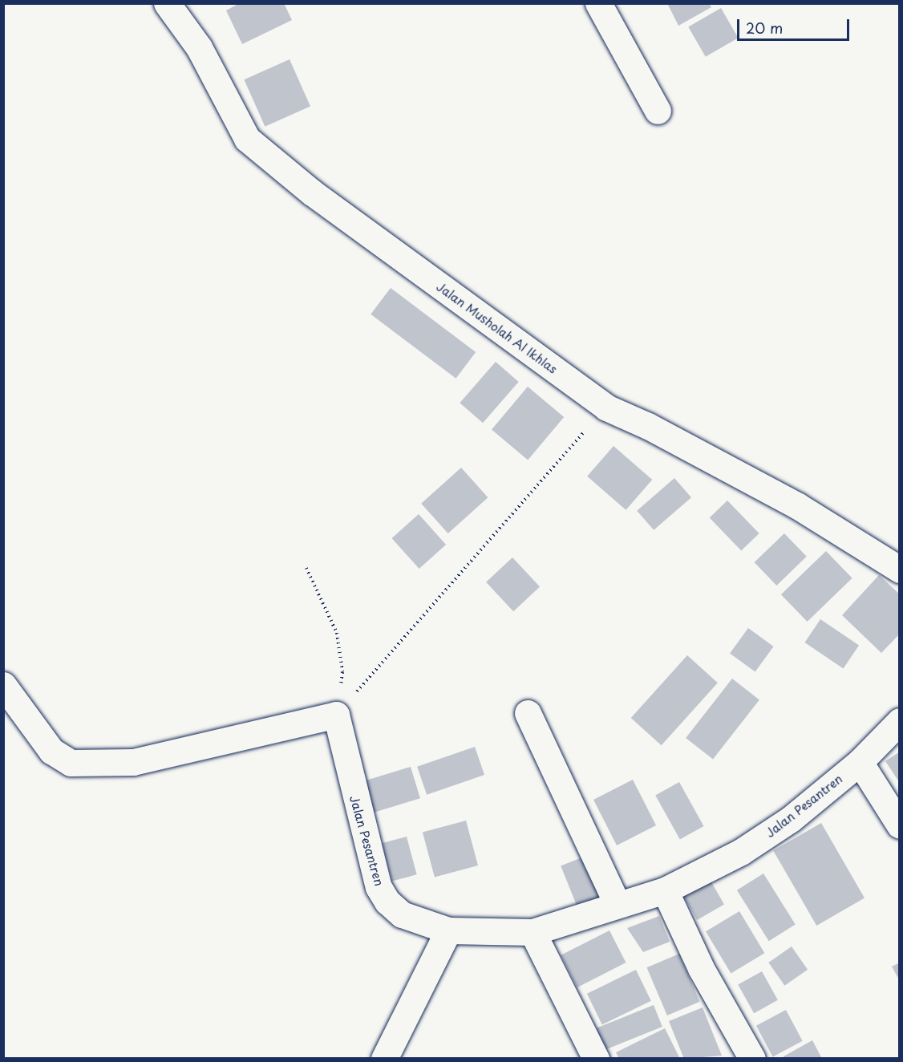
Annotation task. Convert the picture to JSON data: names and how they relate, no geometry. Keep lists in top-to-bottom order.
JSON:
{
  "streets": {
    "street": ["Jalan Musholah Al Ikhlas", "Jalan Pesantren"]
  },
  "scale_bar": "20 m"
}
